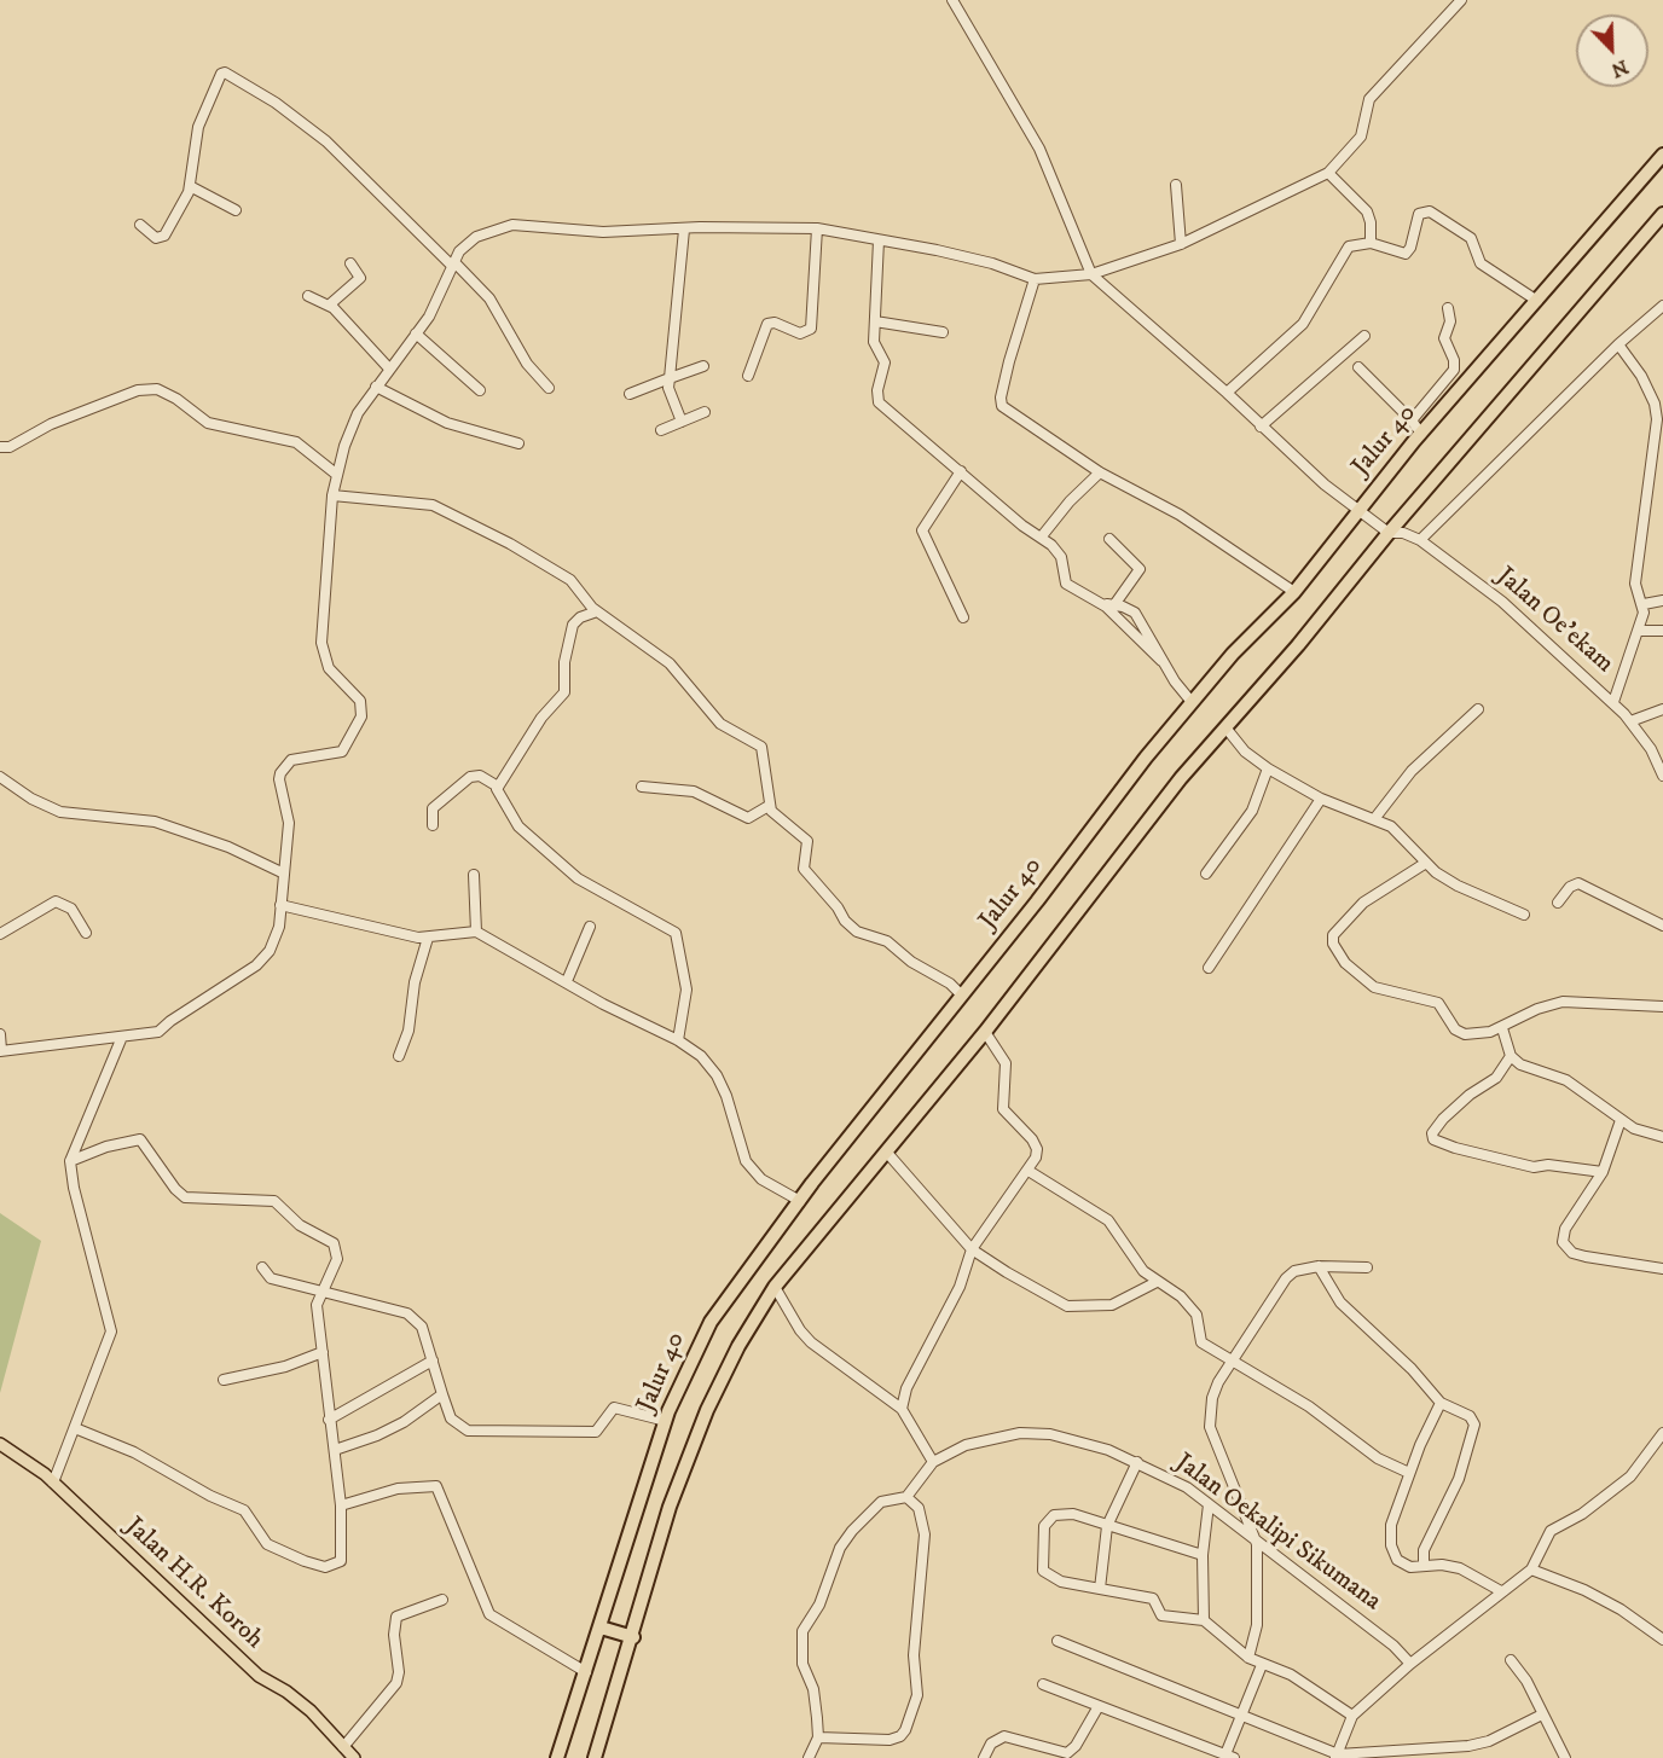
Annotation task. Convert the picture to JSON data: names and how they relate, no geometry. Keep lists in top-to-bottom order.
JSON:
{
  "streets": {
    "highway": ["Jalur 40"],
    "main road": ["Jalan H.R. Koroh"],
    "street": ["Jalan Oe'ekam", "Jalan Oekalipi Sikumana"]
  },
  "north": "bottom right"
}
